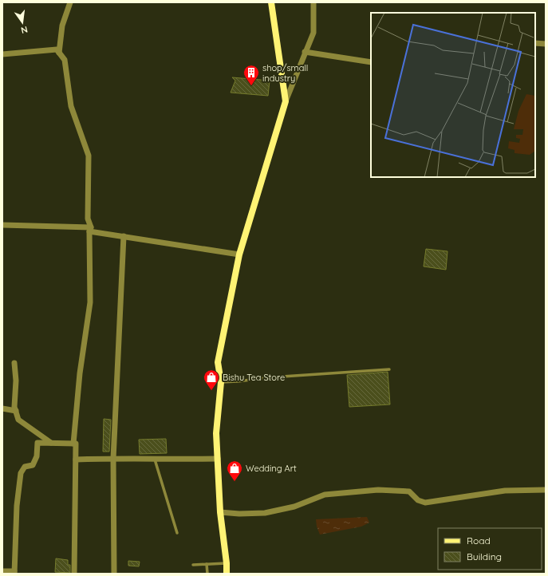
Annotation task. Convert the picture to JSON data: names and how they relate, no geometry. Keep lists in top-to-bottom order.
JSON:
{
  "places": {
    "building": ["shop/small industry"],
    "shop": ["Bishu Tea Store", "Wedding Art"]
  },
  "legend": ["Road", "Building"],
  "north": "bottom"
}
